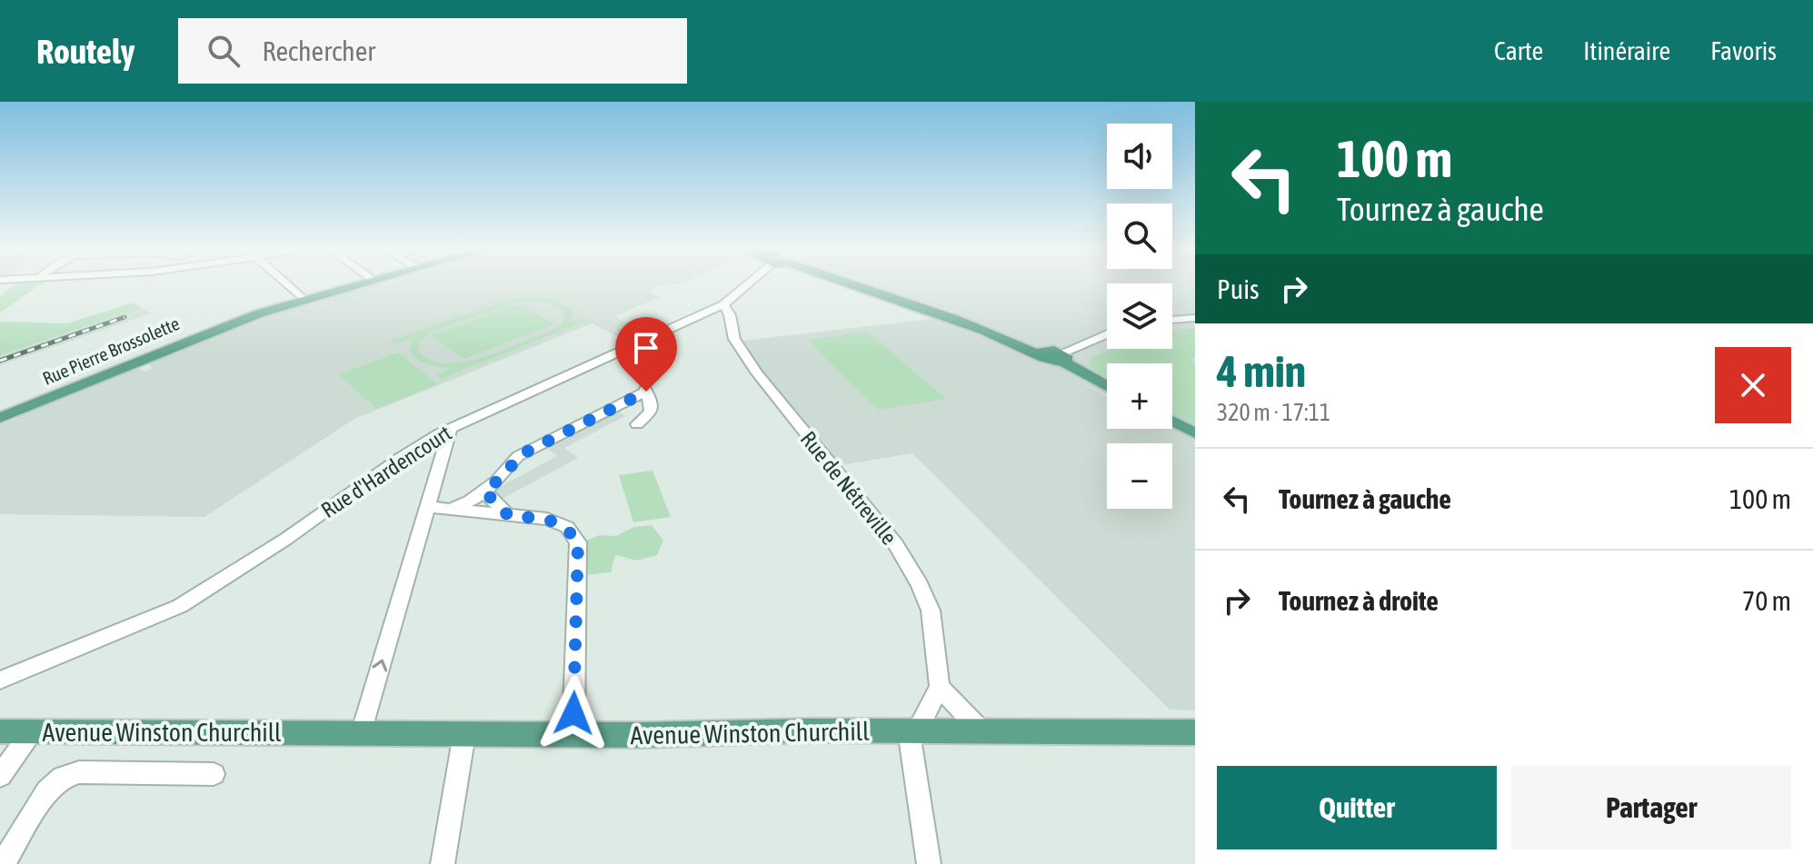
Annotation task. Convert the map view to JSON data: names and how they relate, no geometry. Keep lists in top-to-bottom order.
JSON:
{
  "streets": {
    "main road": ["Rue Pierre Brossolette", "Avenue Winston Churchill"],
    "street": ["Rue d'Hardencourt", "Rue de Nétreville"]
  },
  "crossings": [
    ["Rue d'Hardencourt", "Rue de Nétreville"]
  ],
  "page": {
    "header": "Routely",
    "search": "Rechercher",
    "nav": ["Carte", "Itinéraire", "Favoris"],
    "turn": ["100 m", "Tournez à gauche"],
    "map_buttons": ["+", "−"],
    "then": "Puis",
    "heading": ["4 min", "320 m · 17:11"],
    "list": [
      {
        "name": "Tournez à gauche",
        "value": "100 m"
      },
      {
        "name": "Tournez à droite",
        "value": "70 m"
      }
    ],
    "buttons": ["Quitter", "Partager"]
  }
}
